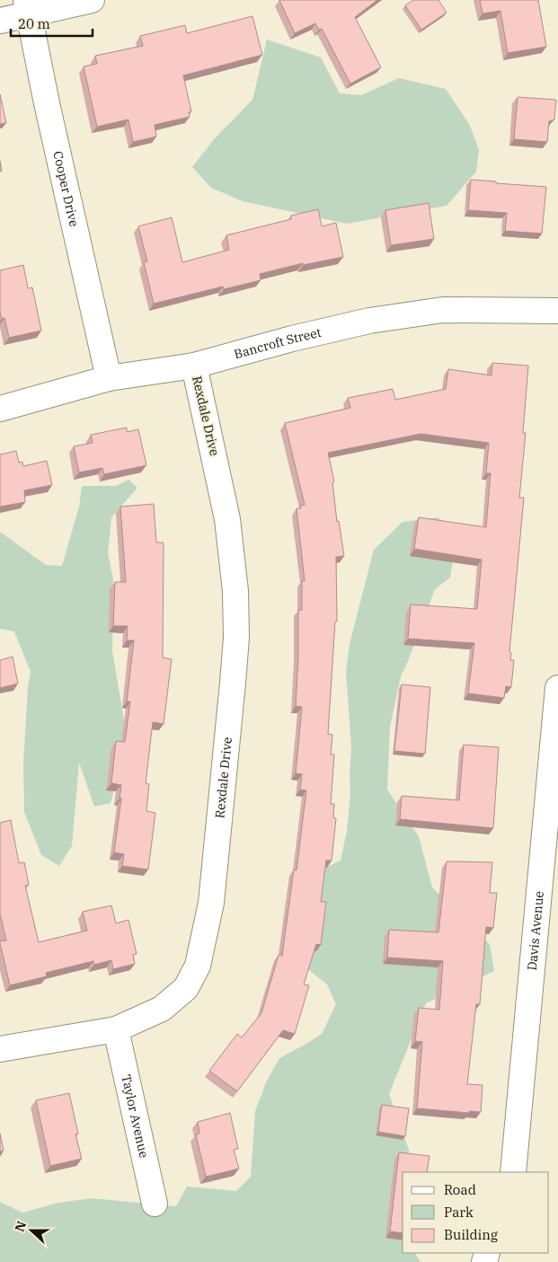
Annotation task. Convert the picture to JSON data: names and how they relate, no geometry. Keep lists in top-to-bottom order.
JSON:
{
  "streets": {
    "street": [
      "Cooper Drive",
      "Bancroft Street",
      "Rexdale Drive",
      "Davis Avenue",
      "Taylor Avenue"
    ]
  },
  "crossings": [
    ["Cooper Drive", "Bancroft Street"],
    ["Bancroft Street", "Rexdale Drive"],
    ["Rexdale Drive", "Taylor Avenue"]
  ],
  "legend": ["Road", "Park", "Building"],
  "scale_bar": "20 m",
  "north": "left"
}
